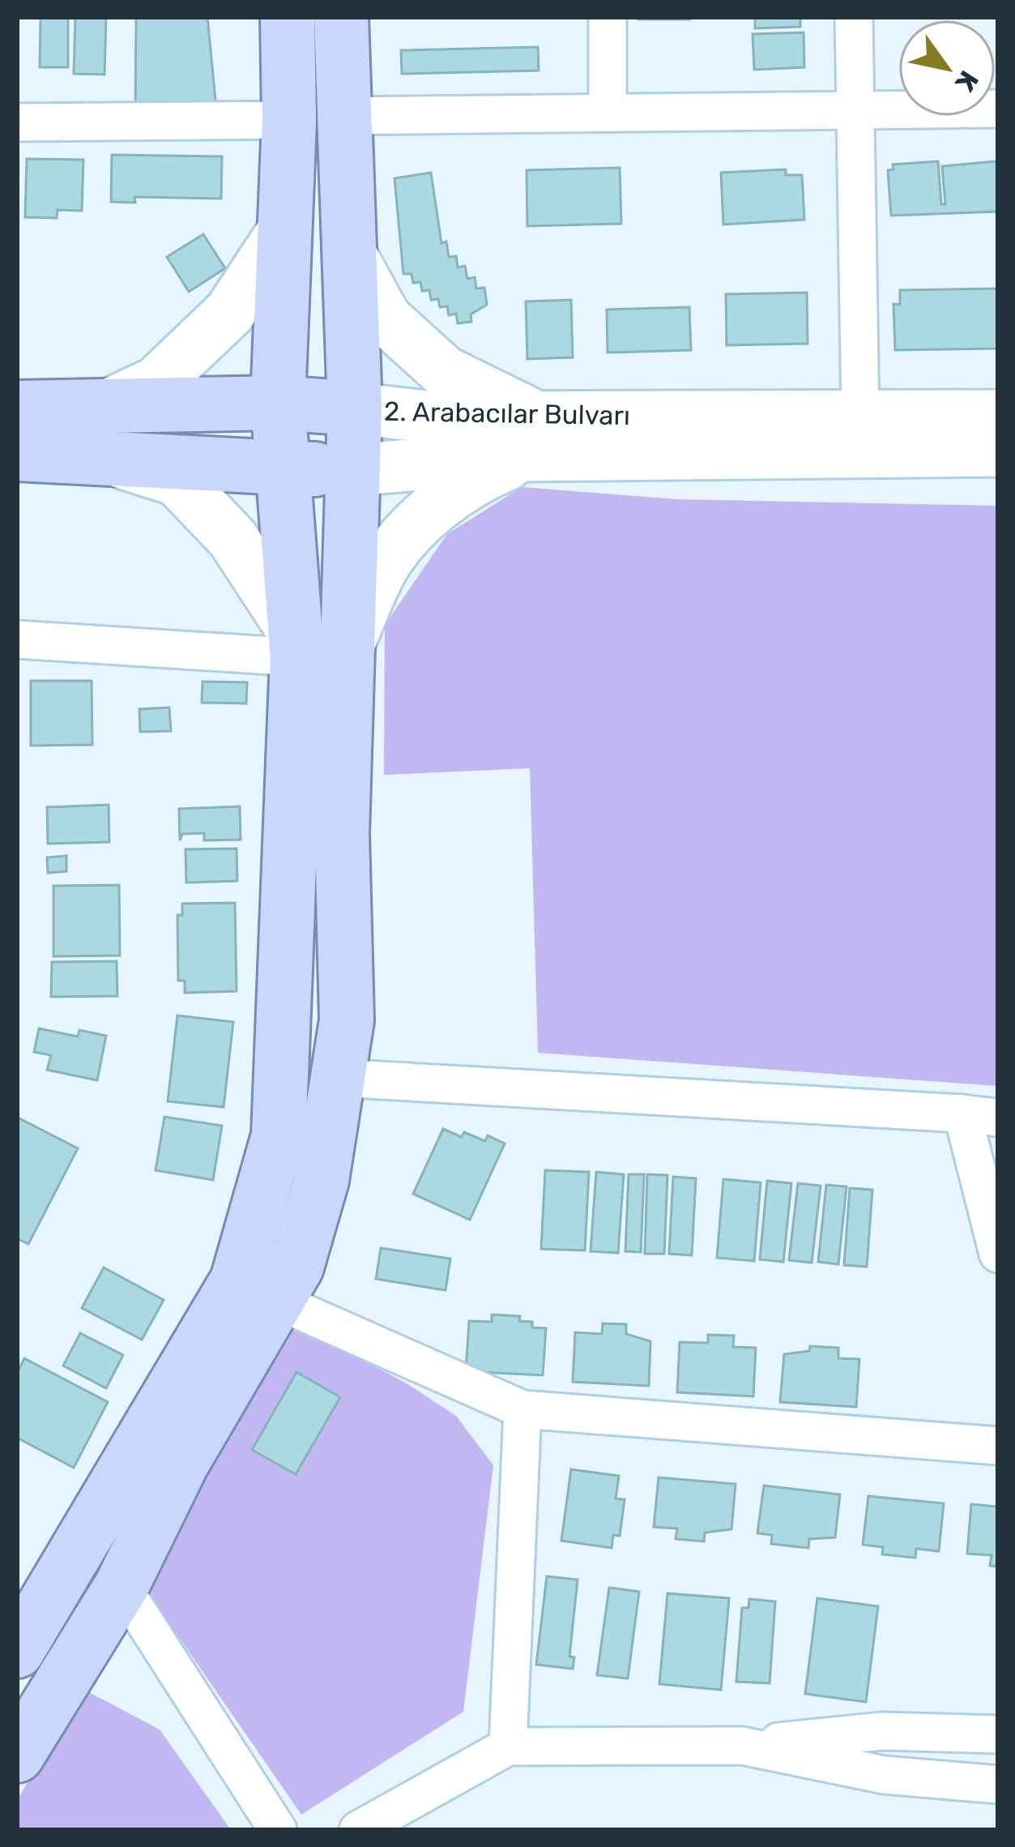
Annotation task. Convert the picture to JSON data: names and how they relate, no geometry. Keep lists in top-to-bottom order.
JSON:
{
  "streets": {
    "main road": ["2. Arabacılar Bulvarı"]
  },
  "north": "bottom right"
}
